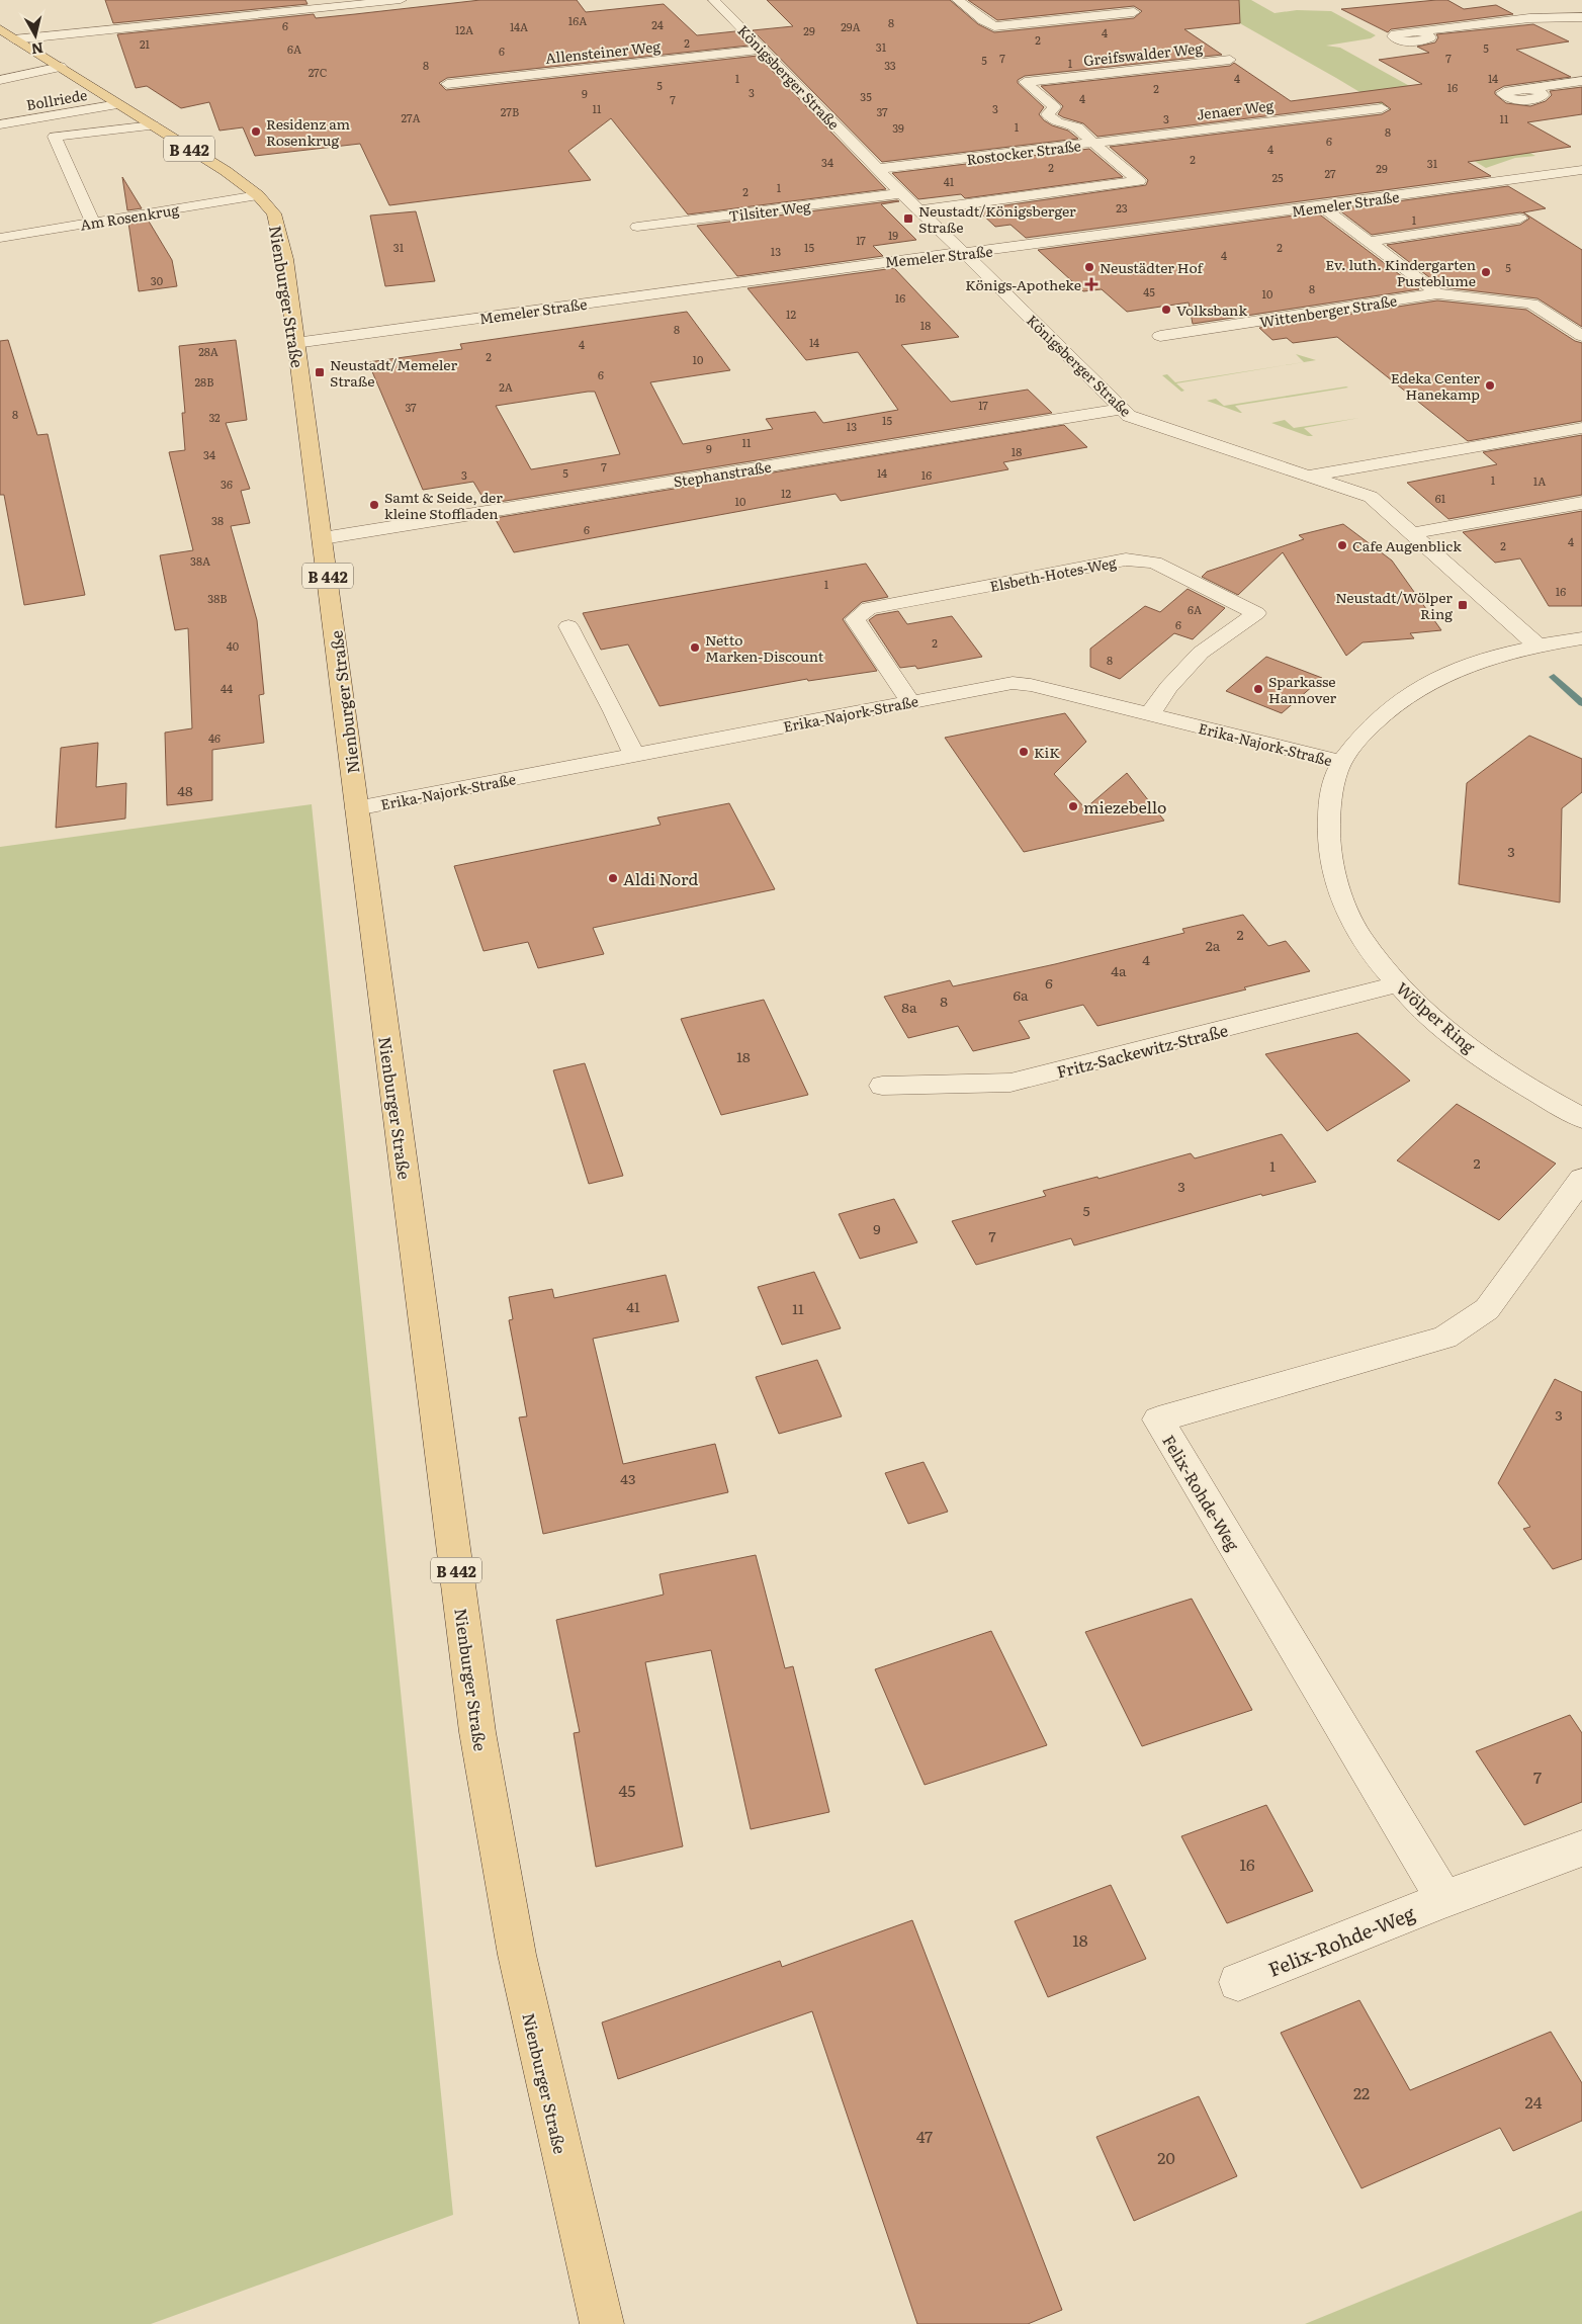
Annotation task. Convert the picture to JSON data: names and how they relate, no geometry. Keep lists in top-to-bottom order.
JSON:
{
  "streets": {
    "main road": ["B 442", "Nienburger Straße"],
    "street": [
      "Allensteiner Weg",
      "Greifswalder Weg",
      "Königsberger Straße",
      "Bollriede",
      "Jenaer Weg",
      "Rostocker Straße",
      "Memeler Straße",
      "Tilsiter Weg",
      "Am Rosenkrug",
      "Wittenberger Straße",
      "Stephanstraße",
      "Elsbeth-Hotes-Weg",
      "Erika-Najork-Straße",
      "Wölper Ring",
      "Fritz-Sackewitz-Straße",
      "Felix-Rohde-Weg"
    ]
  },
  "crossings": [
    ["Allensteiner Weg", "Königsberger Straße"],
    ["Greifswalder Weg", "Rostocker Straße"],
    ["Königsberger Straße", "Rostocker Straße"],
    ["Königsberger Straße", "Memeler Straße"],
    ["Königsberger Straße", "Tilsiter Weg"],
    ["Königsberger Straße", "Stephanstraße"],
    ["Königsberger Straße", "Wölper Ring"],
    ["Bollriede", "Nienburger Straße"],
    ["Jenaer Weg", "Rostocker Straße"],
    ["Memeler Straße", "Nienburger Straße"],
    ["Memeler Straße", "Wittenberger Straße"],
    ["Am Rosenkrug", "Nienburger Straße"],
    ["Nienburger Straße", "Stephanstraße"],
    ["Nienburger Straße", "Erika-Najork-Straße"],
    ["Elsbeth-Hotes-Weg", "Erika-Najork-Straße"],
    ["Erika-Najork-Straße", "Wölper Ring"],
    ["Wölper Ring", "Fritz-Sackewitz-Straße"]
  ],
  "places": {
    "other": [
      "Residenz am Rosenkrug",
      "Neustädter Hof",
      "Ev. luth. Kindergarten Pusteblume",
      "Volksbank",
      "Edeka Center Hanekamp",
      "Samt & Seide, der kleine Stoffladen",
      "Cafe Augenblick",
      "Netto Marken-Discount",
      "Sparkasse Hannover",
      "KiK",
      "miezebello",
      "Aldi Nord"
    ],
    "transit": ["Neustadt/Königsberger Straße", "Neustadt/Memeler Straße", "Neustadt/Wölper Ring"],
    "health": ["Königs-Apotheke"]
  },
  "house_numbers": [
    "16A",
    "8",
    "24",
    "6",
    "14A",
    "29A",
    "12A",
    "29",
    "4",
    "2",
    "2",
    "21",
    "31",
    "5",
    "6A",
    "6",
    "7",
    "7",
    "5",
    "1",
    "8",
    "33",
    "27C",
    "1",
    "4",
    "14",
    "5",
    "16",
    "2",
    "3",
    "9",
    "35",
    "4",
    "7",
    "11",
    "3",
    "27B",
    "37",
    "27A",
    "3",
    "11",
    "1",
    "39",
    "8",
    "6",
    "4",
    "2",
    "34",
    "31",
    "2",
    "29",
    "27",
    "25",
    "41",
    "1",
    "2",
    "23",
    "1",
    "19",
    "17",
    "31",
    "15",
    "2",
    "13",
    "4",
    "5",
    "30",
    "8",
    "45",
    "10",
    "16",
    "12",
    "18",
    "8",
    "14",
    "4",
    "28A",
    "2",
    "10",
    "6",
    "28B",
    "2A",
    "17",
    "37",
    "8",
    "32",
    "15",
    "13",
    "11",
    "9",
    "18",
    "34",
    "7",
    "5",
    "14",
    "3",
    "16",
    "1",
    "1A",
    "36",
    "12",
    "61",
    "10",
    "38",
    "6",
    "4",
    "2",
    "38A",
    "1",
    "16",
    "38B",
    "6A",
    "6",
    "2",
    "40",
    "8",
    "44",
    "46",
    "48",
    "3",
    "2",
    "2a",
    "4",
    "4a",
    "6",
    "6a",
    "8",
    "8a",
    "18",
    "2",
    "1",
    "3",
    "5",
    "9",
    "7",
    "41",
    "11",
    "3",
    "43",
    "7",
    "45",
    "16",
    "18",
    "22",
    "24",
    "47",
    "20"
  ],
  "north": "bottom"
}
